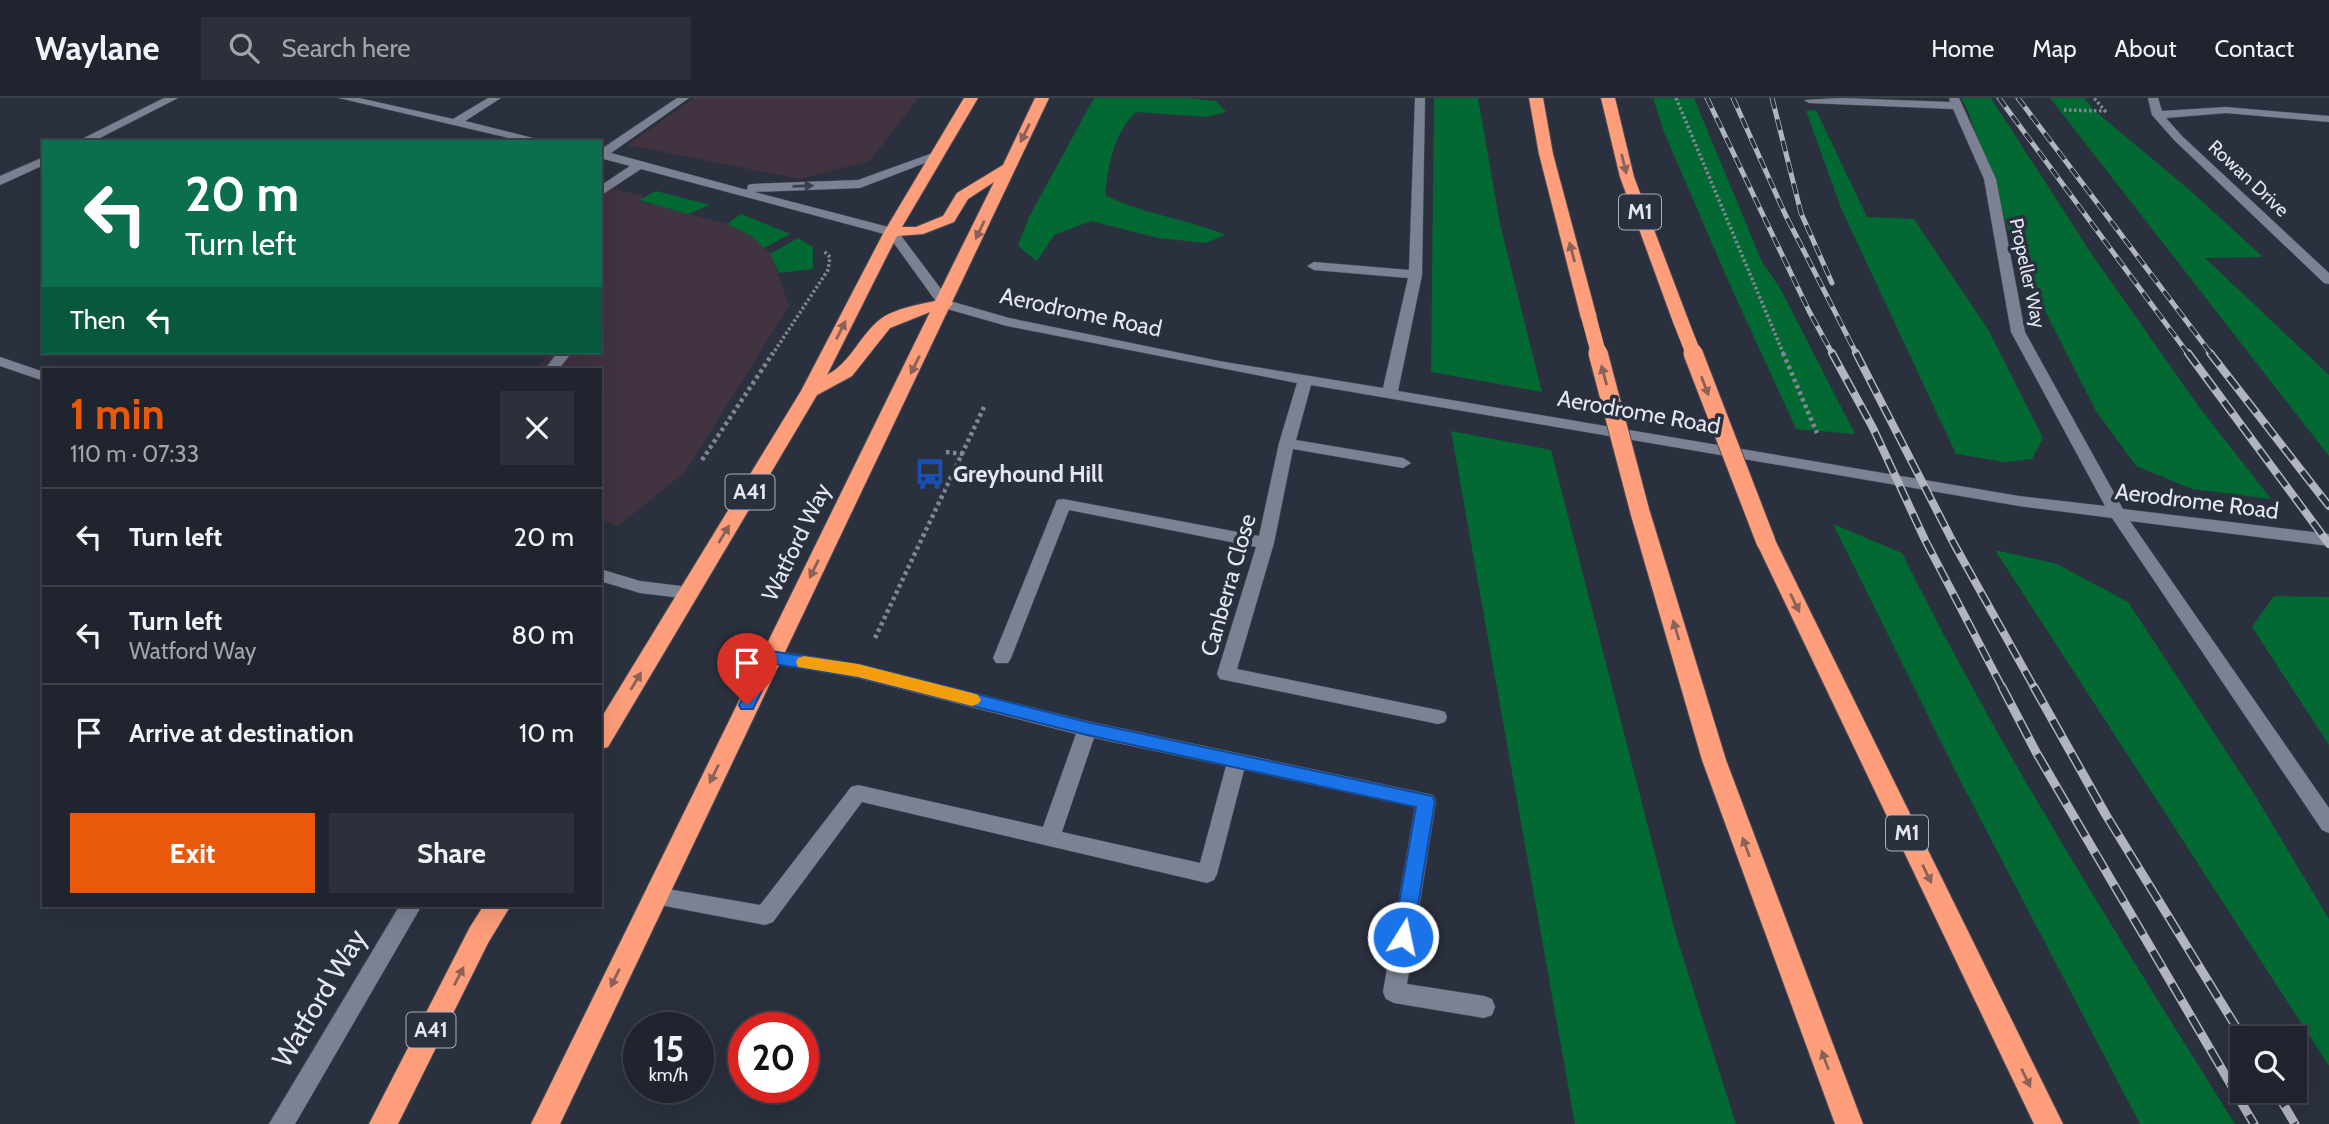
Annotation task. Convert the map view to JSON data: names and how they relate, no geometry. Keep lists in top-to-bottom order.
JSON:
{
  "streets": {
    "highway": ["M1", "A41", "Watford Way"],
    "street": [
      "Rowan Drive",
      "Propeller Way",
      "Aerodrome Road",
      "Canberra Close"
    ]
  },
  "crossings": [
    ["Propeller Way", "Aerodrome Road"],
    ["Aerodrome Road", "Watford Way"],
    ["Aerodrome Road", "Canberra Close"]
  ],
  "places": {
    "bus stop": ["Greyhound Hill"]
  },
  "page": {
    "header": "Waylane",
    "search": "Search here",
    "nav": [
      "Home",
      "Map",
      "About",
      "Contact"
    ],
    "turn": ["20 m", "Turn left"],
    "then": "Then",
    "heading": ["1 min", "110 m · 07:33"],
    "list": [
      {
        "name": "Turn left",
        "value": "20 m"
      },
      {
        "name": "Turn left",
        "note": "Watford Way",
        "value": "80 m"
      },
      {
        "name": "Arrive at destination",
        "value": "10 m"
      }
    ],
    "buttons": ["Exit", "Share"],
    "speed": "15 km/h",
    "limit": "20"
  }
}
